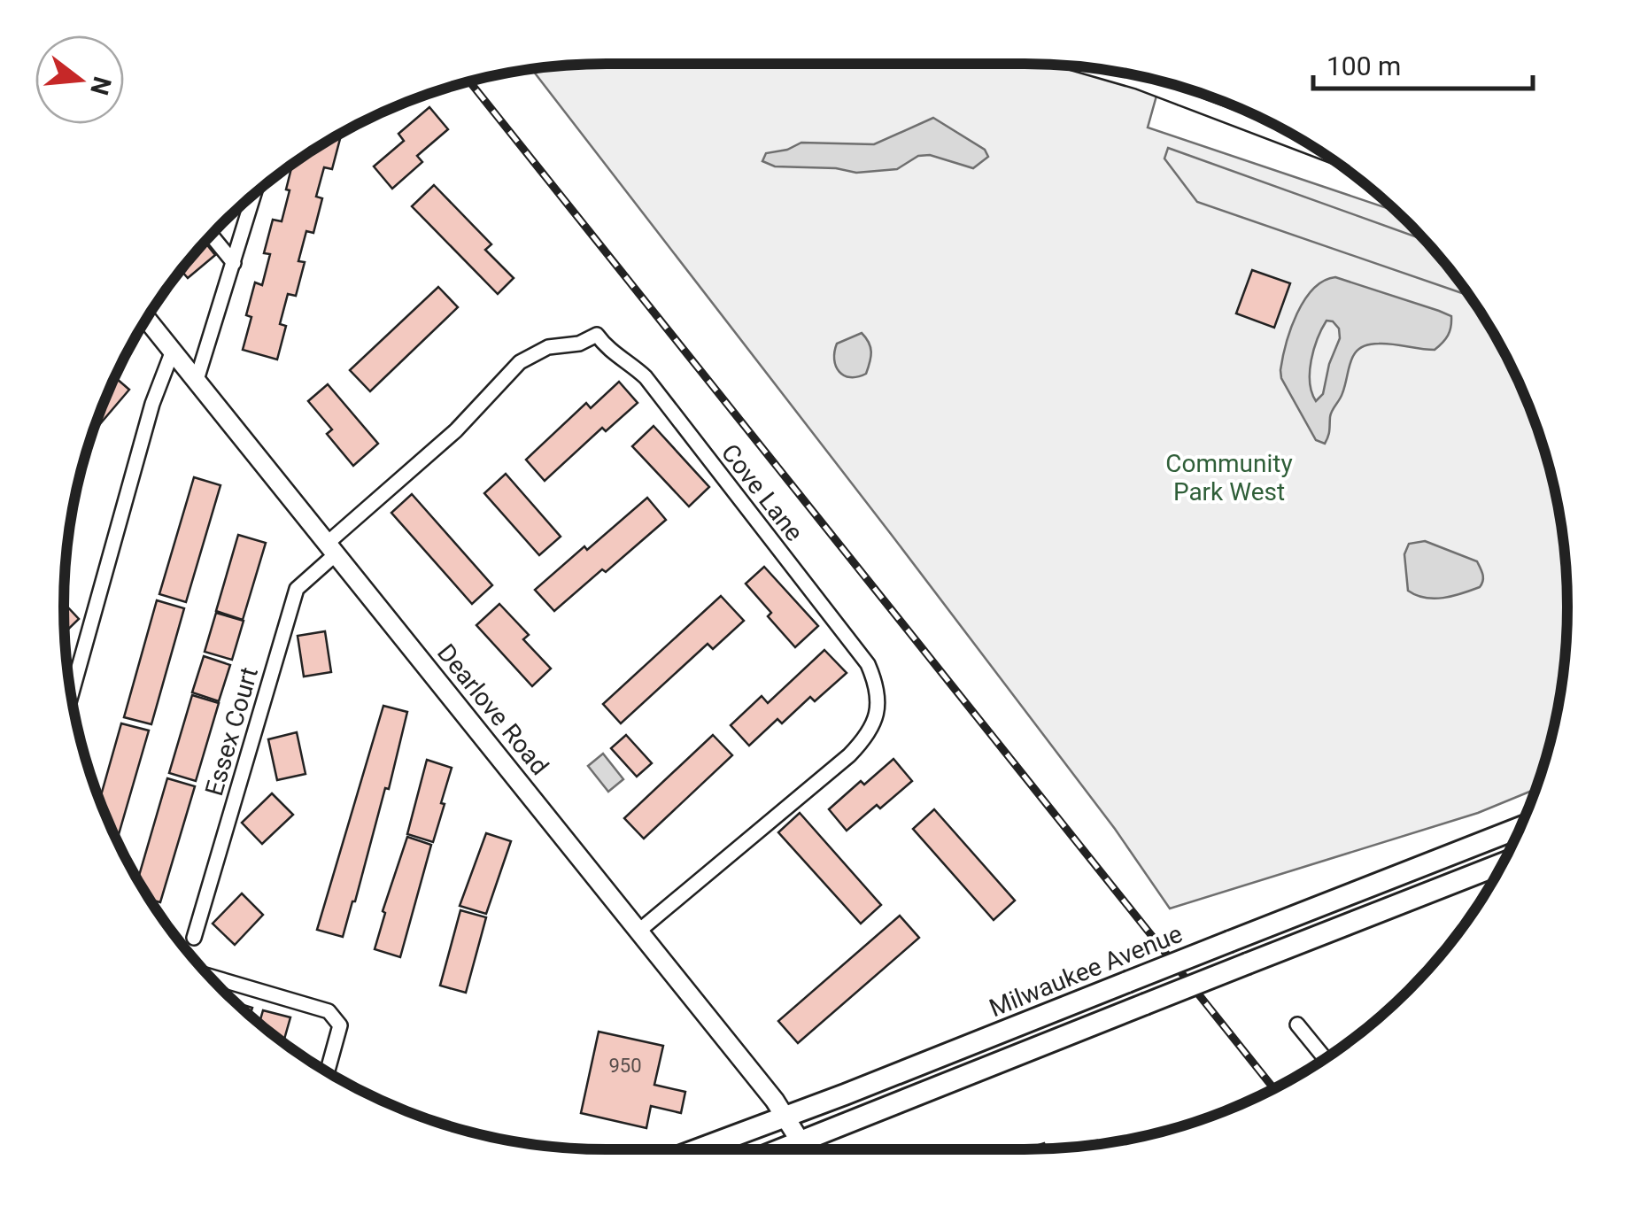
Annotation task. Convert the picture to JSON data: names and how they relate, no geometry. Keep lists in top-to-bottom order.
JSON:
{
  "streets": {
    "main road": ["Dearlove Road", "Milwaukee Avenue"],
    "street": ["Cove Lane", "Essex Court"]
  },
  "crossings": [
    ["Cove Lane", "Dearlove Road"],
    ["Cove Lane", "Essex Court"],
    ["Dearlove Road", "Essex Court"],
    ["Dearlove Road", "Milwaukee Avenue"]
  ],
  "parks": ["Community Park West"],
  "house_numbers": ["950"],
  "scale_bar": "100 m",
  "north": "right"
}
